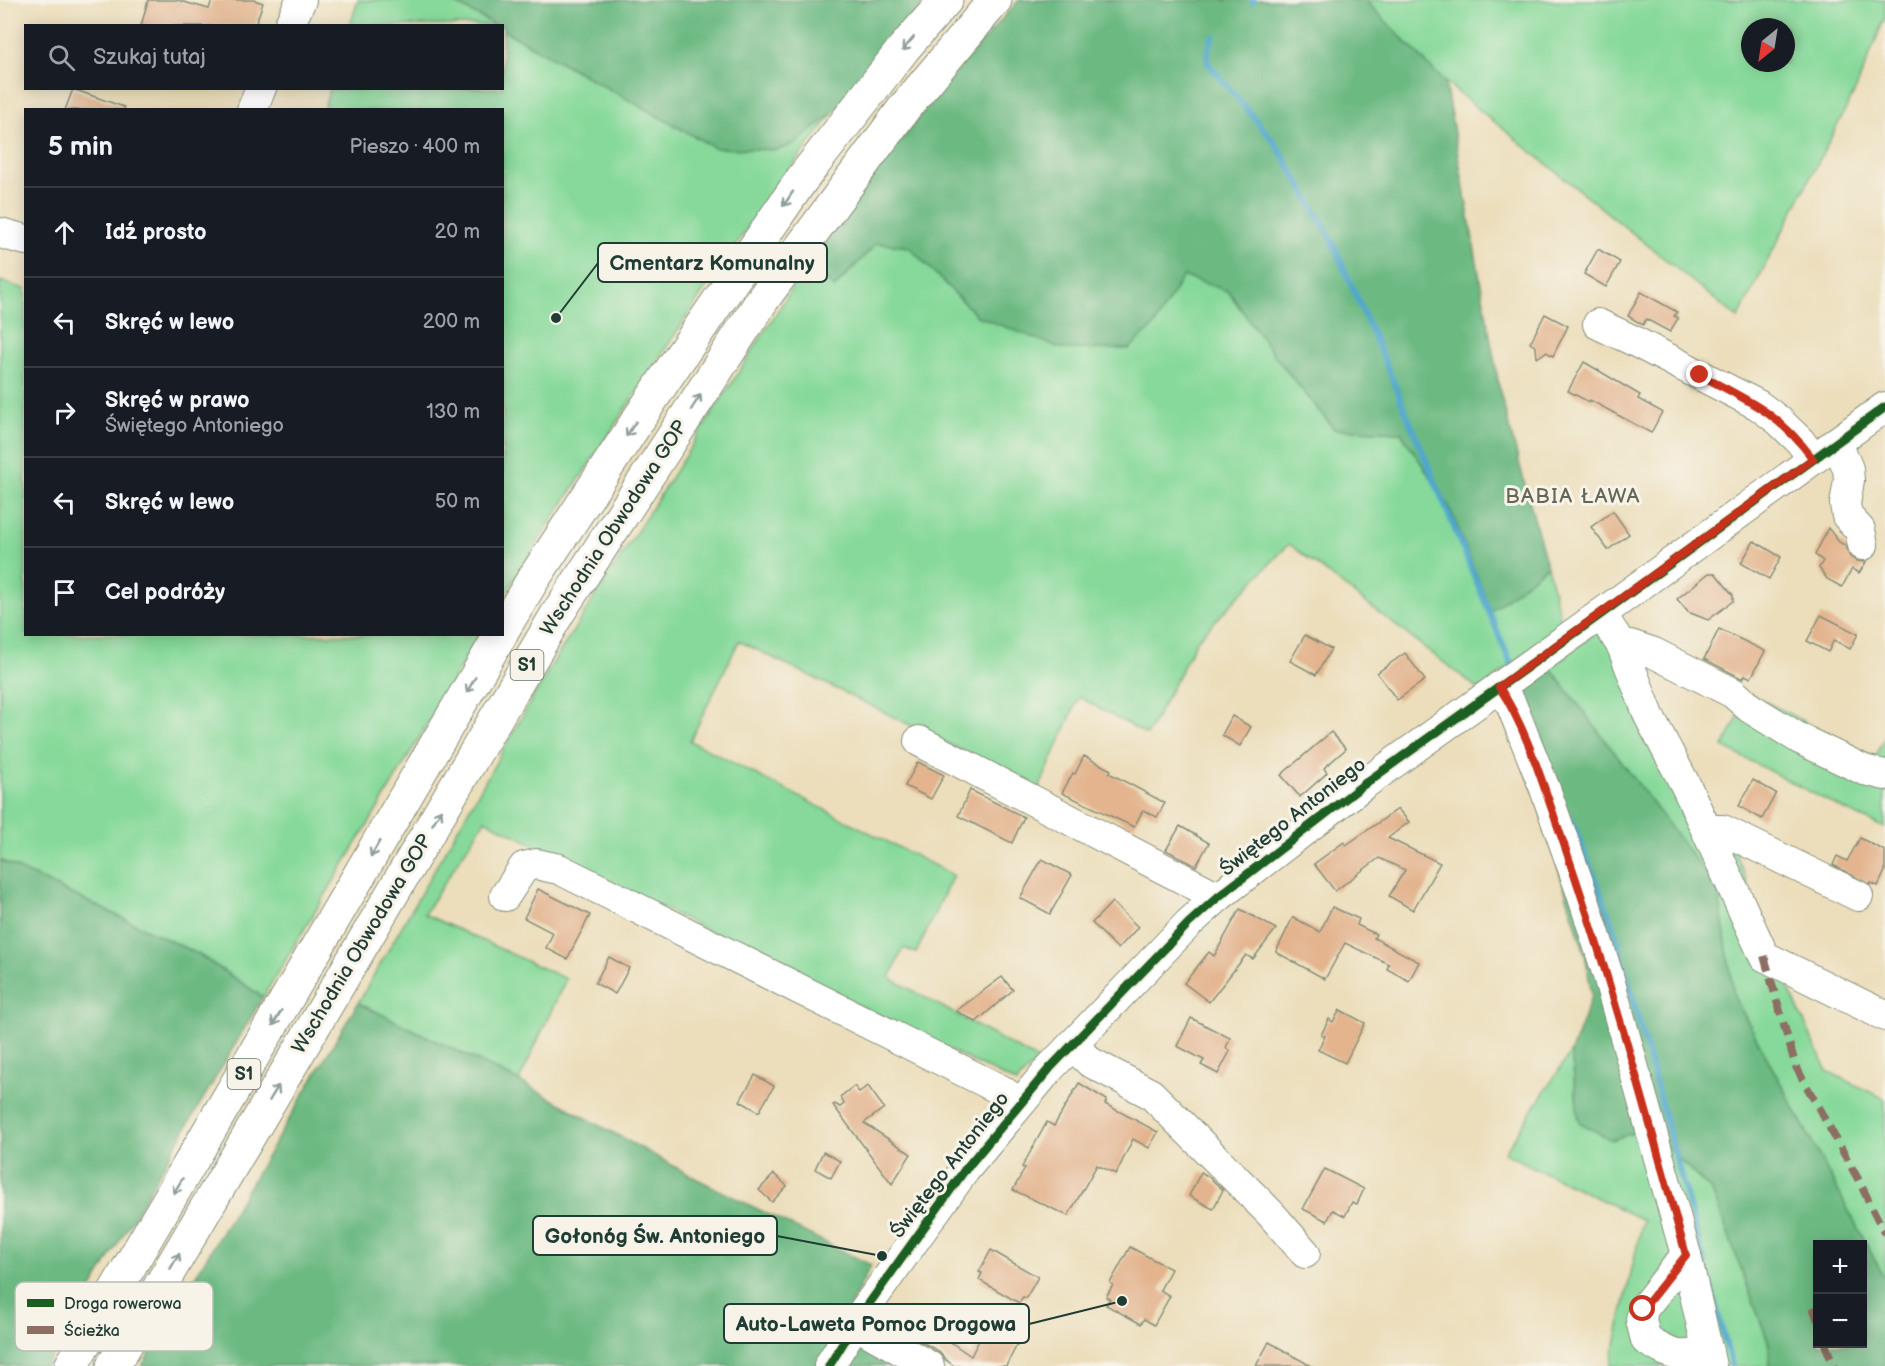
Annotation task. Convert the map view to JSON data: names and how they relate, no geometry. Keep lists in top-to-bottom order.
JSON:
{
  "streets": {
    "highway": ["Wschodnia Obwodowa GOP", "S1"],
    "street": ["Świętego Antoniego"]
  },
  "districts": ["BABIA ŁAWA"],
  "places": ["Cmentarz Komunalny", "Gołonóg Św. Antoniego", "Auto-Laweta Pomoc Drogowa"],
  "legend": ["Droga rowerowa", "Ścieżka"],
  "north": "bottom left",
  "page": {
    "search": "Szukaj tutaj",
    "heading": ["5 min", "Pieszo · 400 m"],
    "list": [
      ["Idź prosto", "20 m"],
      ["Skręć w lewo", "200 m"],
      ["Skręć w prawo", "Świętego Antoniego", "130 m"],
      ["Skręć w lewo", "50 m"],
      "Cel podróży"
    ],
    "map_buttons": ["+", "−"]
  }
}
